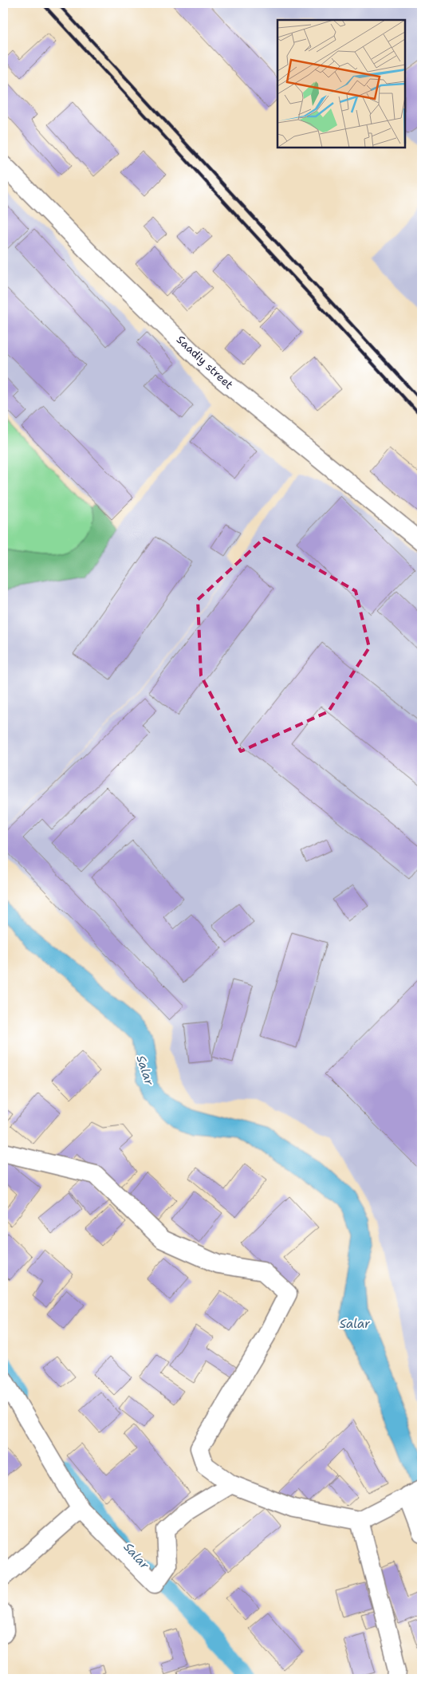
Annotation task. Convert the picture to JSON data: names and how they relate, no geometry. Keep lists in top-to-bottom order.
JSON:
{
  "streets": {
    "street": ["Saadiy street"]
  },
  "water": ["Salar"]
}
